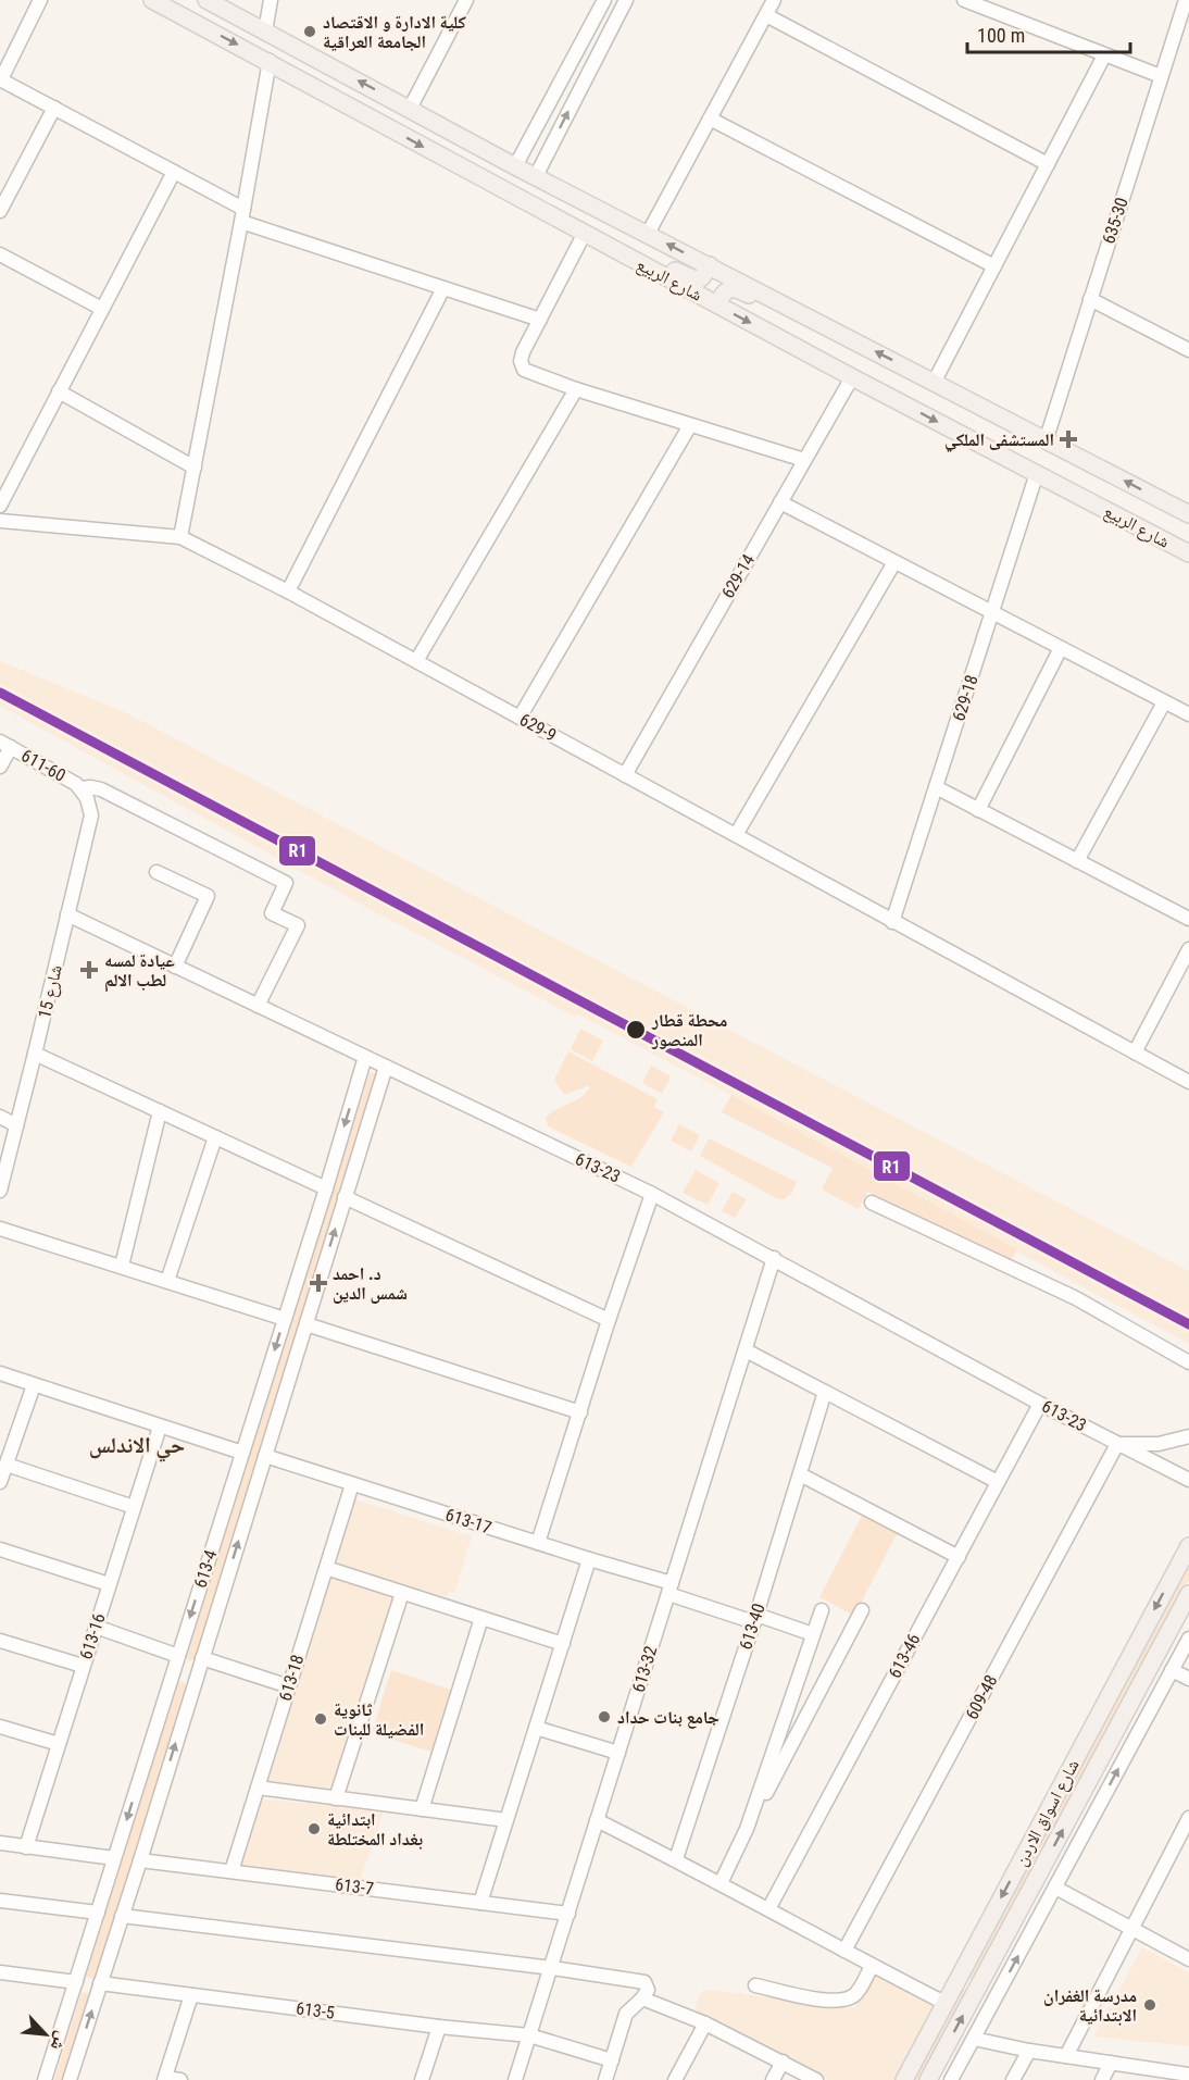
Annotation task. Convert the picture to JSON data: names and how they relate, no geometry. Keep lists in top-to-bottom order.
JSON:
{
  "streets": {
    "main road": ["شارع الربيع", "شارع اسواق الاردن"],
    "street": [
      "635-30",
      "629-14",
      "629-18",
      "629-9",
      "611-60",
      "شارع 15",
      "613-23",
      "613-17",
      "613-4",
      "613-40",
      "613-16",
      "613-46",
      "613-32",
      "613-18",
      "609-48",
      "613-7",
      "613-5"
    ]
  },
  "crossings": [
    ["635-30", "شارع الربيع"],
    ["شارع الربيع", "629-14"],
    ["شارع الربيع", "629-18"],
    ["629-14", "629-9"],
    ["629-18", "629-9"],
    ["611-60", "شارع 15"],
    ["شارع 15", "613-23"],
    ["613-23", "613-4"],
    ["613-23", "613-46"],
    ["613-23", "613-32"],
    ["613-23", "609-48"],
    ["613-17", "613-4"],
    ["613-17", "613-40"],
    ["613-17", "613-32"],
    ["613-17", "613-18"],
    ["613-4", "613-7"],
    ["613-4", "613-5"],
    ["613-32", "613-7"],
    ["613-32", "613-5"],
    ["613-18", "613-7"]
  ],
  "districts": ["حي الاندلس"],
  "places": {
    "other": [
      "كلية الادارة و الاقتصاد الجامعة العراقية",
      "محطة قطار المنصور",
      "جامع بنات حداد",
      "ثانوية الفضيلة للبنات",
      "ابتدائية بغداد المختلطة",
      "مدرسة الغفران الابتدائية"
    ],
    "health": ["المستشفى الملكي", "عيادة لمسه لطب الالم", "د. احمد شمس الدين"]
  },
  "lines": ["transit line R1"],
  "scale_bar": "100 m",
  "north": "bottom right"
}
